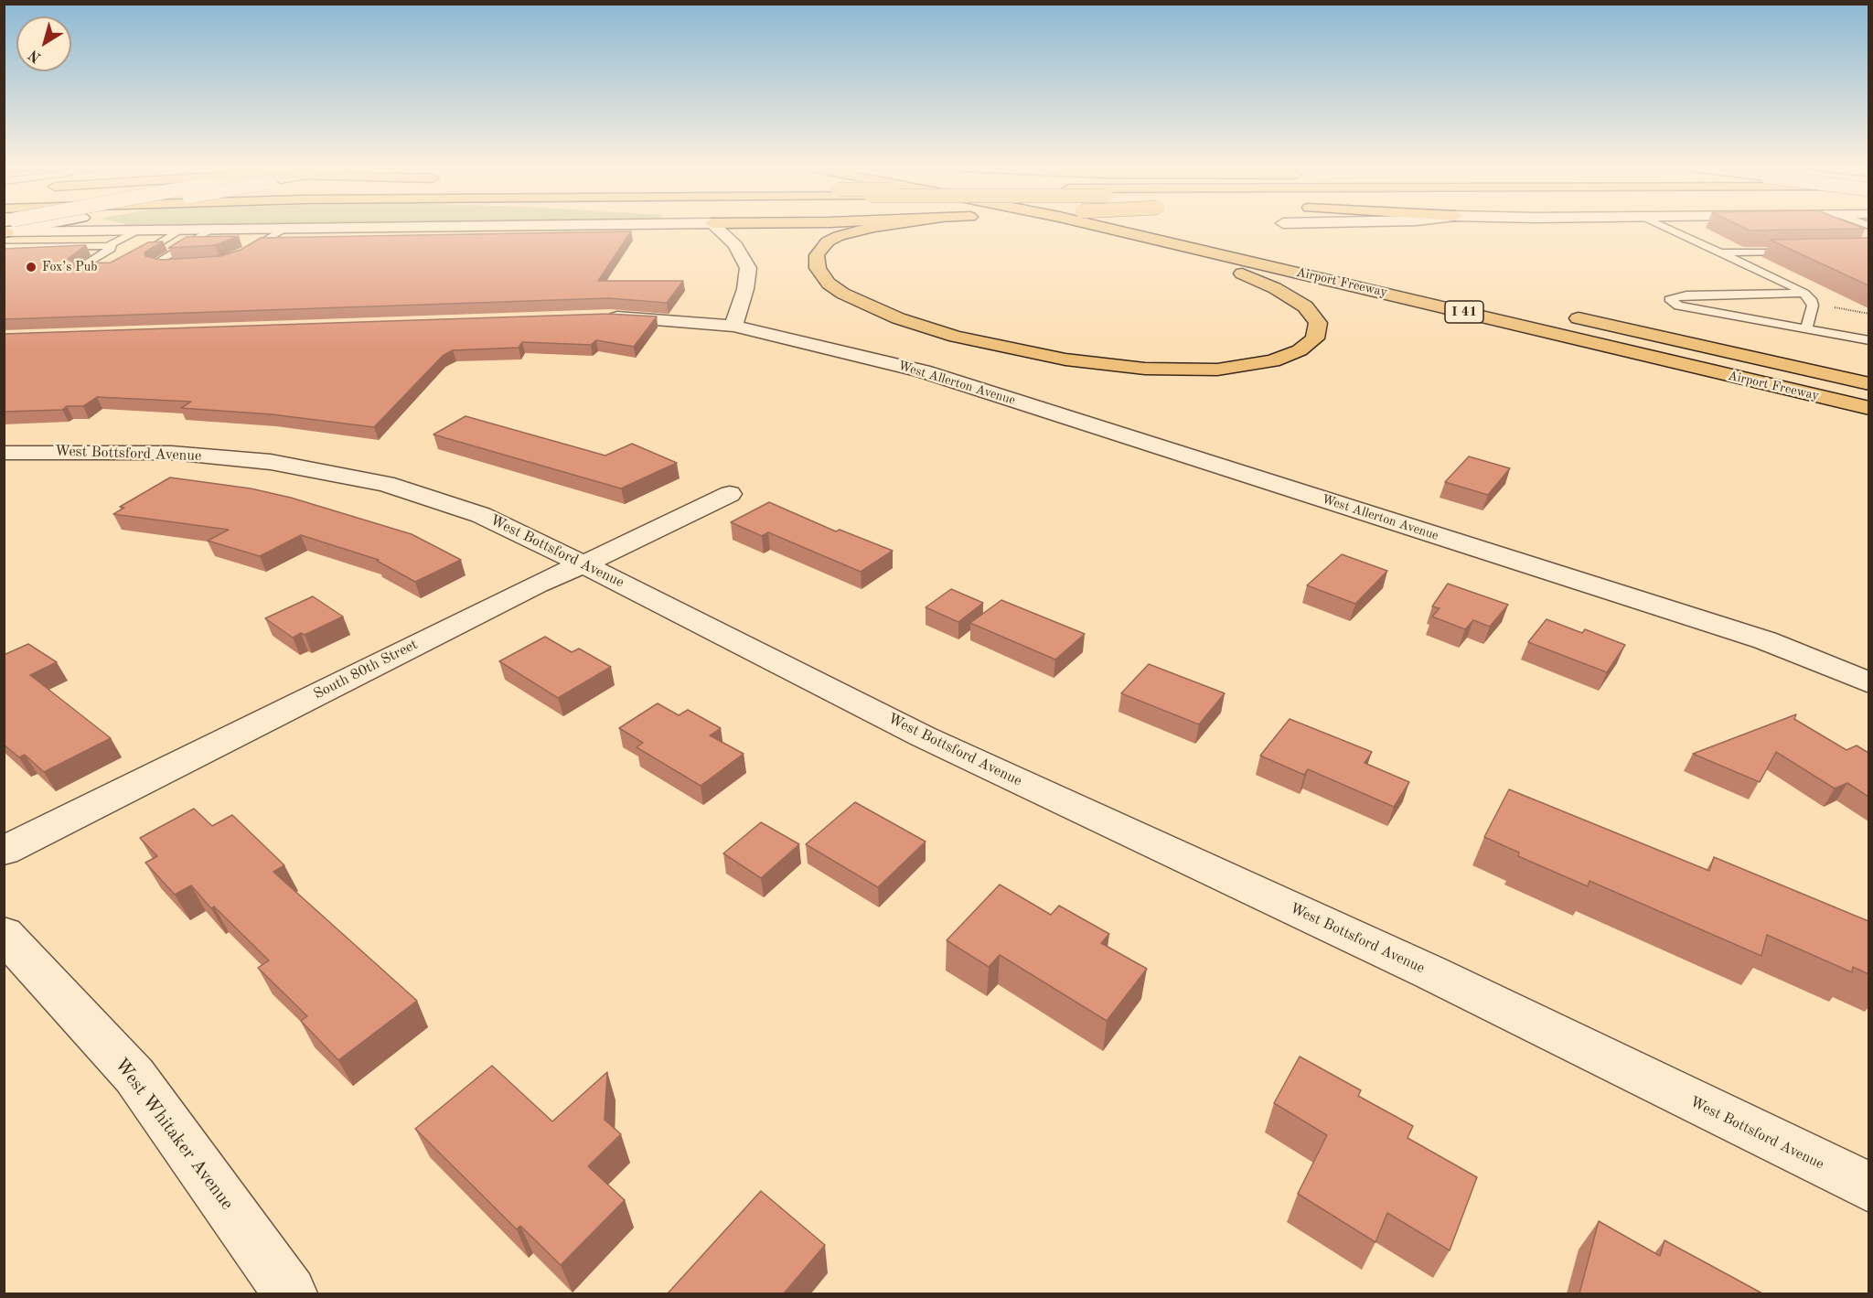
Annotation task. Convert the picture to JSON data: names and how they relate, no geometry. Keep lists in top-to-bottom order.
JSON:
{
  "streets": {
    "main road": ["Airport Freeway", "I 41"],
    "street": [
      "West Allerton Avenue",
      "West Bottsford Avenue",
      "South 80th Street",
      "West Whitaker Avenue"
    ]
  },
  "crossings": [
    ["West Bottsford Avenue", "South 80th Street"]
  ],
  "places": ["Fox’s Pub"],
  "north": "bottom left"
}
